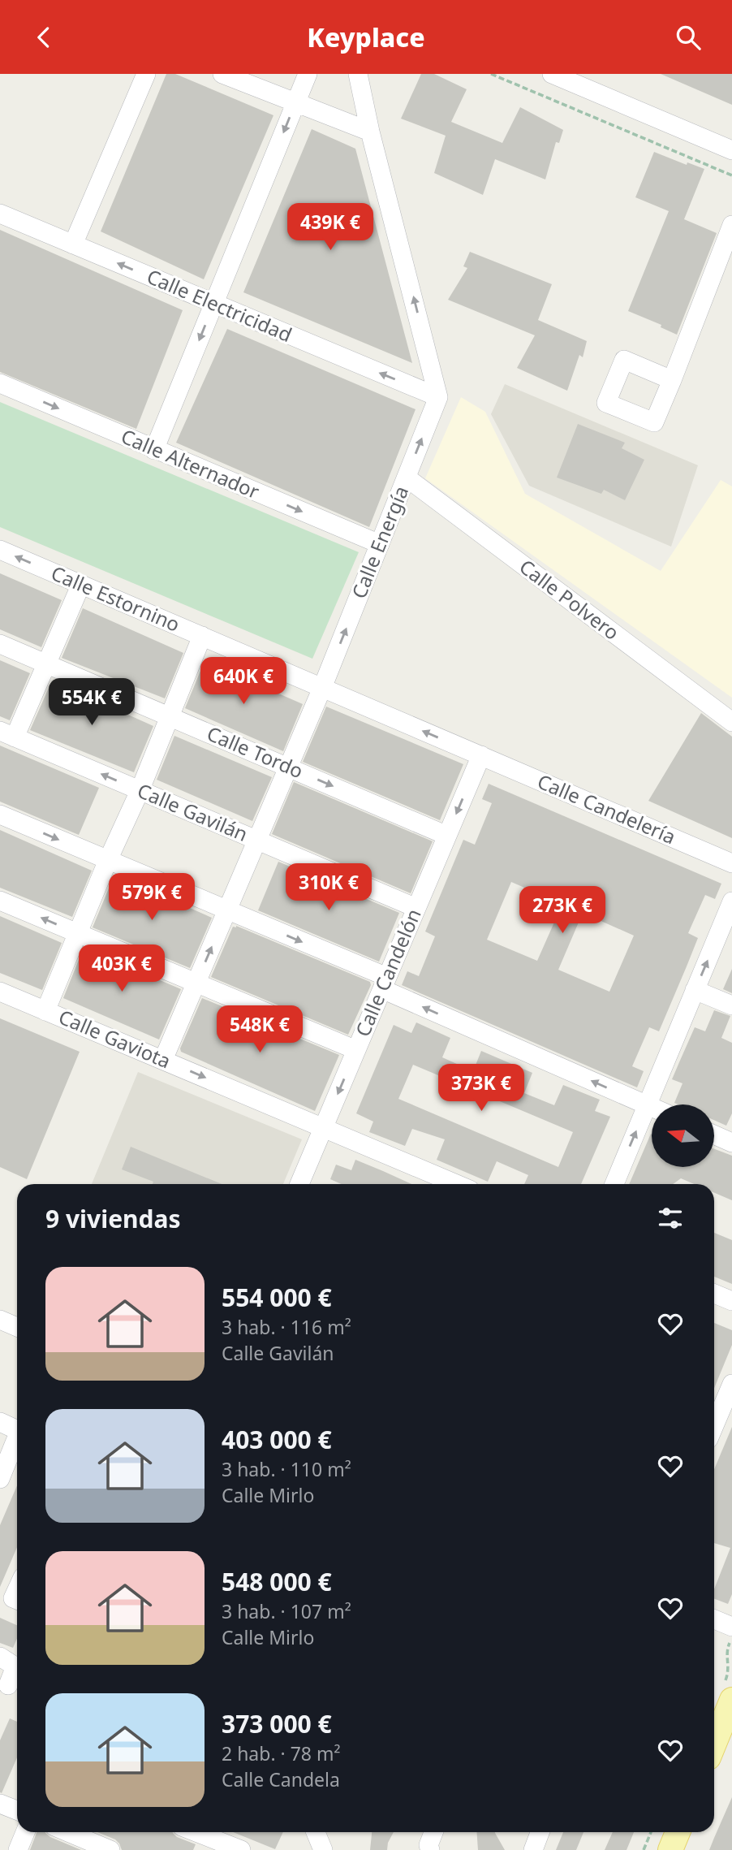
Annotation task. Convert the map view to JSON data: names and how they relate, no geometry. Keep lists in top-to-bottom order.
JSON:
{
  "streets": {
    "street": [
      "Calle Electricidad",
      "Calle Alternador",
      "Calle Energía",
      "Calle Estornino",
      "Calle Polvero",
      "Calle Tordo",
      "Calle Candelería",
      "Calle Gavilán",
      "Calle Candelón",
      "Calle Gaviota"
    ]
  },
  "crossings": [
    ["Calle Electricidad", "Calle Energía"],
    ["Calle Alternador", "Calle Energía"],
    ["Calle Energía", "Calle Estornino"],
    ["Calle Energía", "Calle Polvero"],
    ["Calle Energía", "Calle Tordo"],
    ["Calle Energía", "Calle Gavilán"],
    ["Calle Energía", "Calle Gaviota"],
    ["Calle Estornino", "Calle Candelería"],
    ["Calle Estornino", "Calle Candelón"],
    ["Calle Tordo", "Calle Candelón"],
    ["Calle Candelería", "Calle Candelón"],
    ["Calle Gavilán", "Calle Candelón"],
    ["Calle Candelón", "Calle Gaviota"]
  ],
  "one_way": [
    "Calle Electricidad",
    "Calle Alternador",
    "Calle Energía",
    "Calle Estornino",
    "Calle Candelón"
  ],
  "north": "left",
  "page": {
    "header": "Keyplace",
    "price": [
      "439K €",
      "640K €",
      "554K €",
      "310K €",
      "579K €",
      "273K €",
      "403K €",
      "548K €",
      "373K €"
    ],
    "heading": "9 viviendas",
    "list": [
      {
        "name": "554 000 €",
        "note": "3 hab. · 116 m² · Calle Gavilán"
      },
      {
        "name": "403 000 €",
        "note": "3 hab. · 110 m² · Calle Mirlo"
      },
      {
        "name": "548 000 €",
        "note": "3 hab. · 107 m² · Calle Mirlo"
      },
      {
        "name": "373 000 €",
        "note": "2 hab. · 78 m² · Calle Candela"
      }
    ]
  }
}
